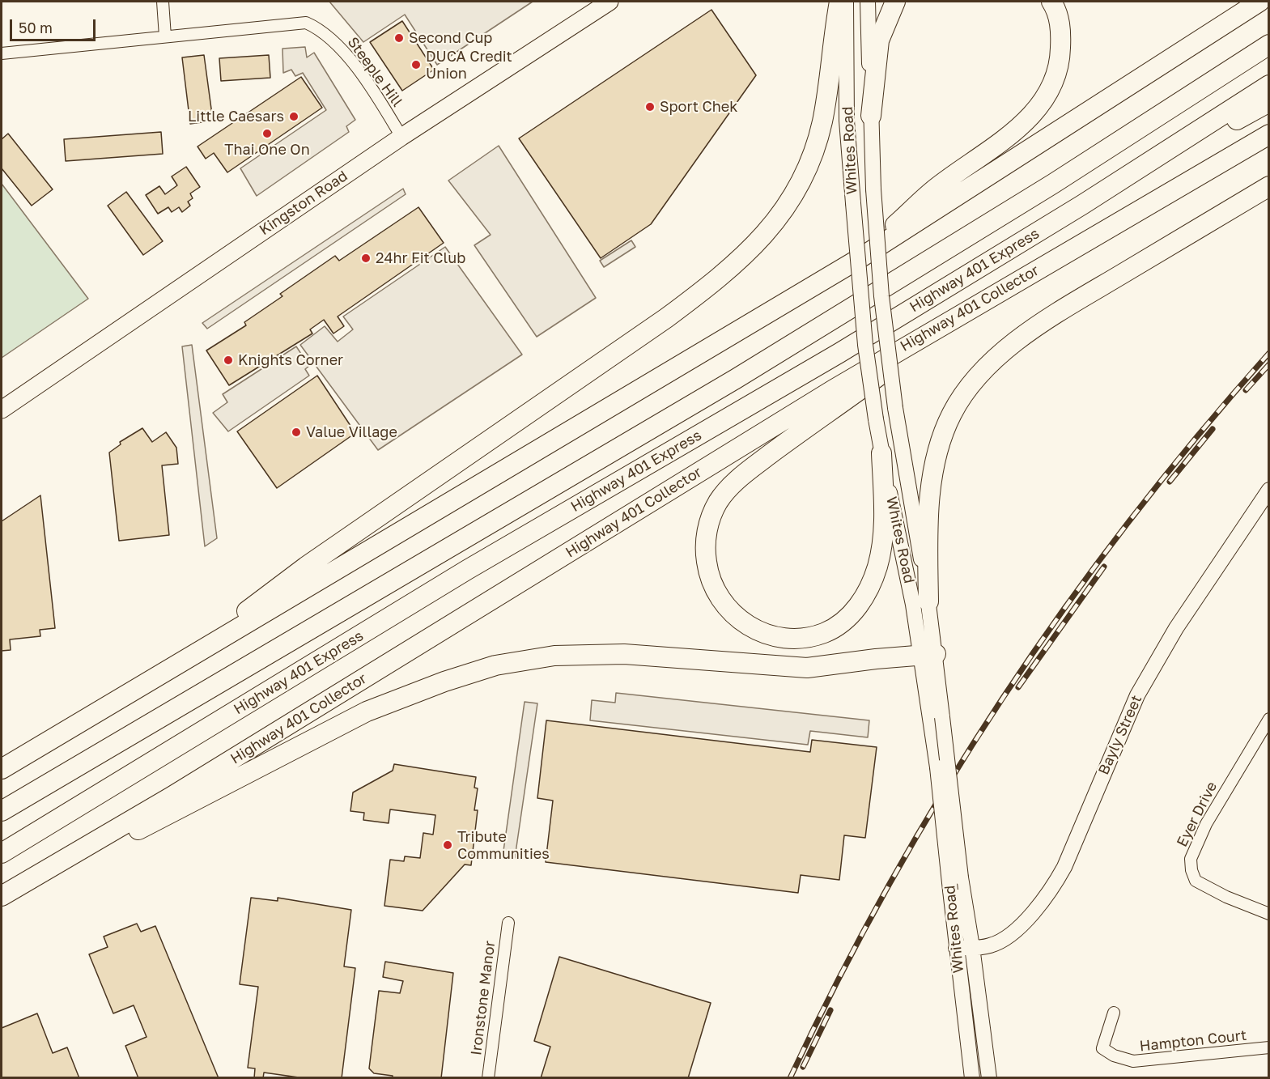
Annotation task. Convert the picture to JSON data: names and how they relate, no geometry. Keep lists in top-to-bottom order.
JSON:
{
  "streets": {
    "highway": ["Highway 401 Express", "Highway 401 Collector"],
    "main road": ["Whites Road", "Kingston Road", "Bayly Street"],
    "street": [
      "Steeple Hill",
      "Eyer Drive",
      "Ironstone Manor",
      "Hampton Court"
    ]
  },
  "crossings": [
    ["Steeple Hill", "Kingston Road"],
    ["Whites Road", "Bayly Street"]
  ],
  "places": [
    "Second Cup",
    "DUCA Credit Union",
    "Sport Chek",
    "Little Caesars",
    "Thai One On",
    "24hr Fit Club",
    "Knights Corner",
    "Value Village",
    "Tribute Communities"
  ],
  "scale_bar": "50 m"
}
